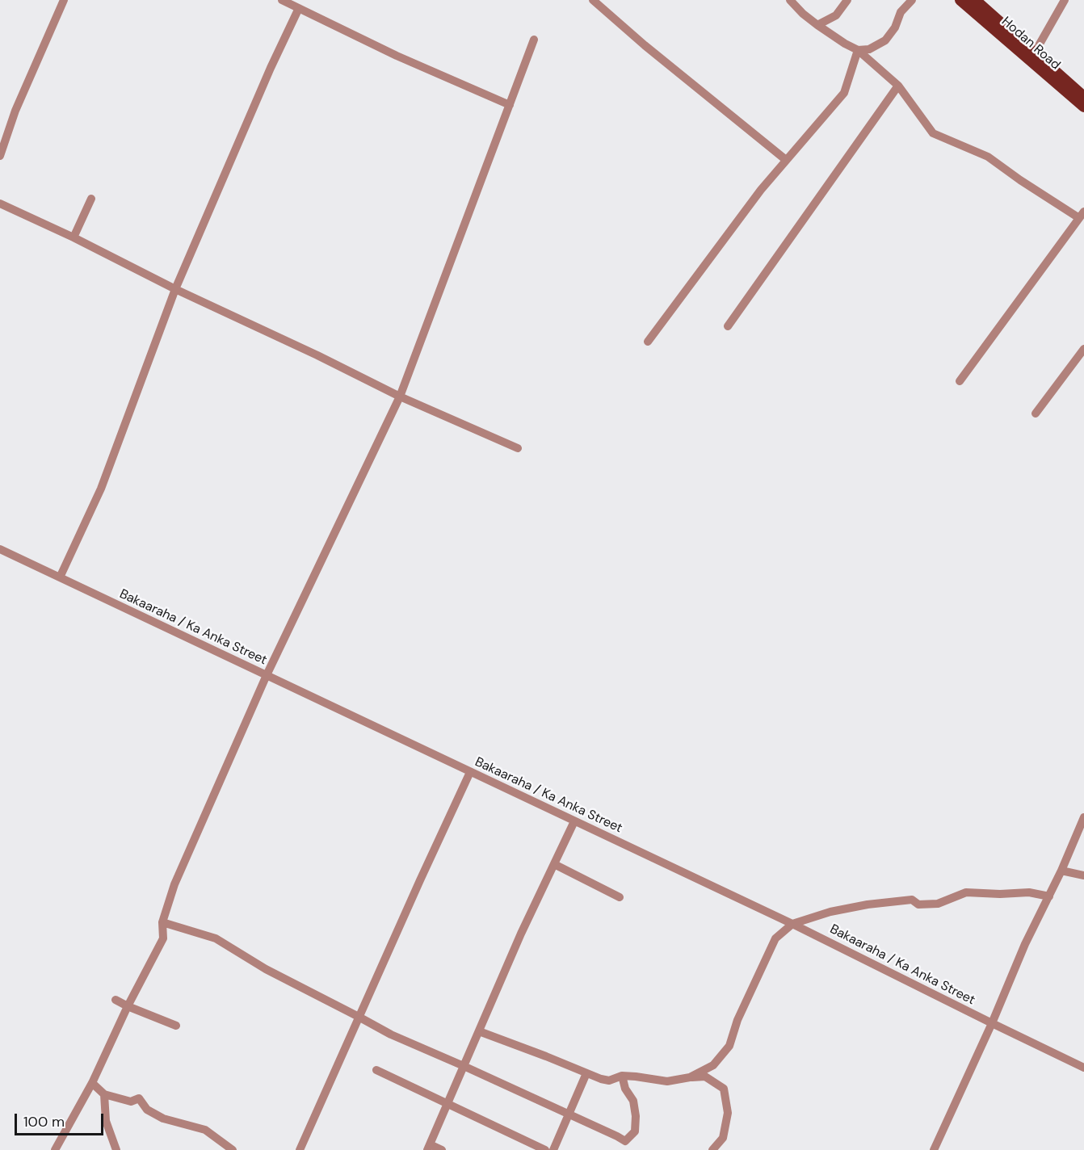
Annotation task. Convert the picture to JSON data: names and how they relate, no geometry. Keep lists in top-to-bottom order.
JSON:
{
  "streets": {
    "main road": ["Hodan Road"],
    "street": ["Bakaaraha / Ka Anka Street"]
  },
  "scale_bar": "100 m"
}
